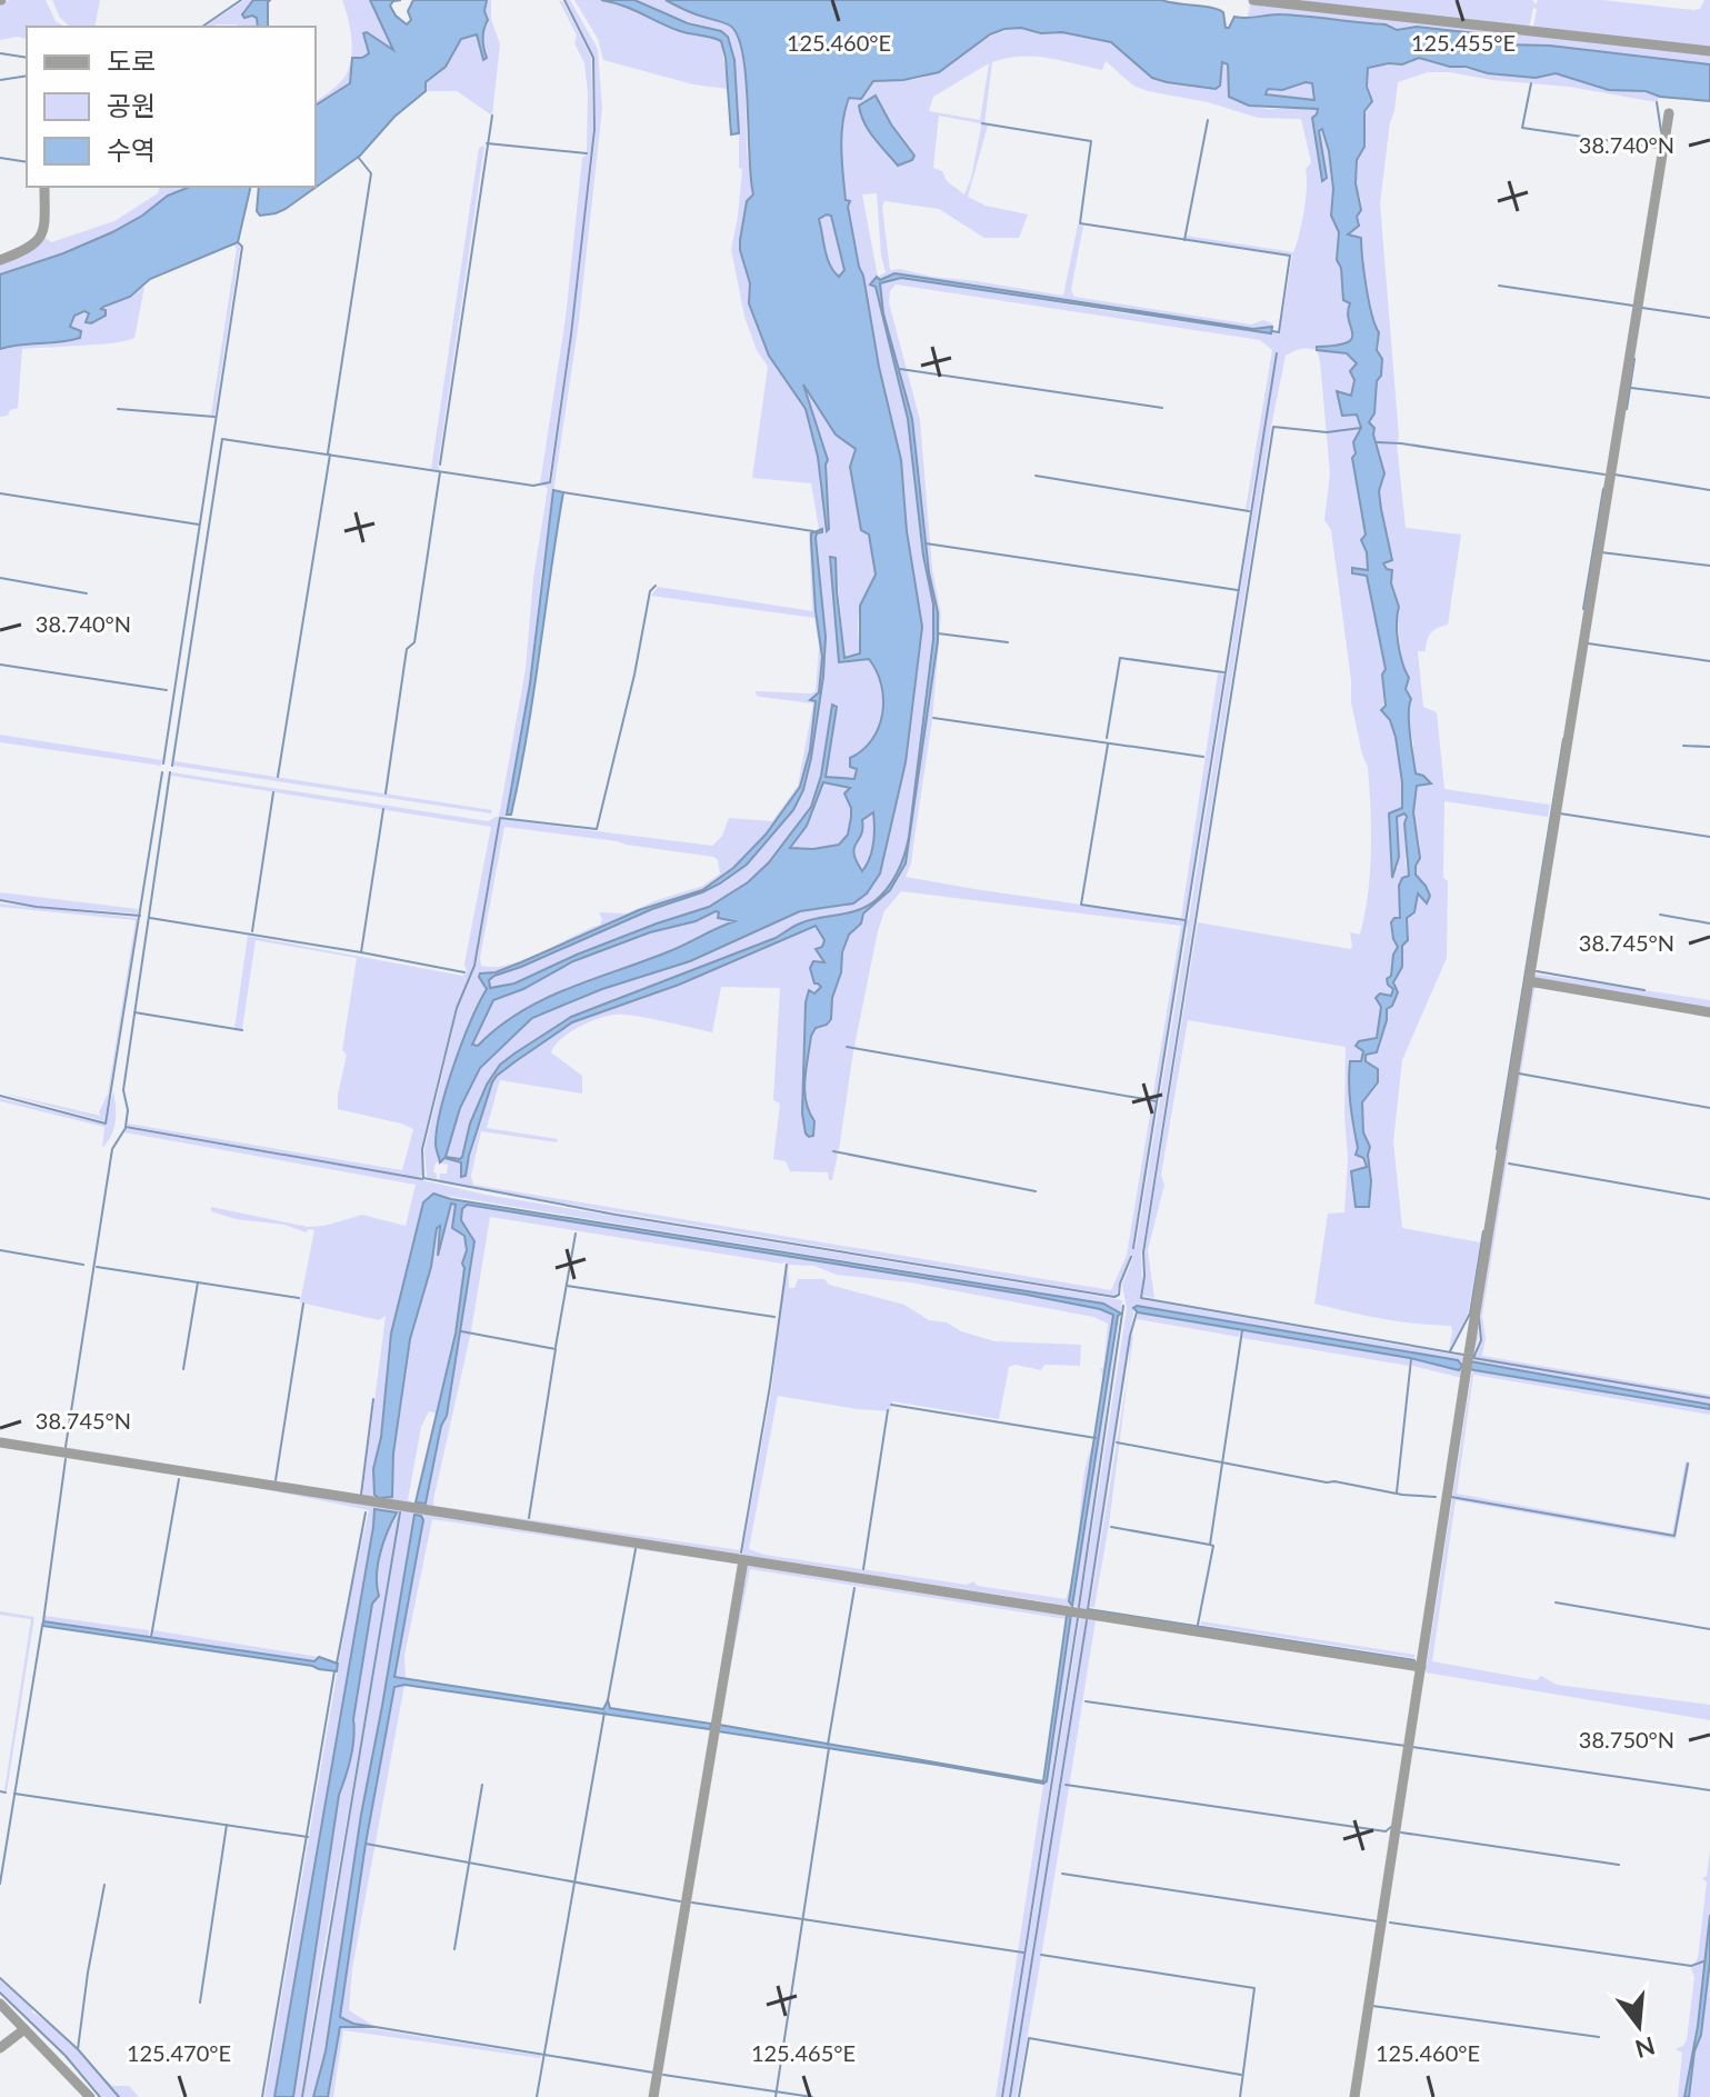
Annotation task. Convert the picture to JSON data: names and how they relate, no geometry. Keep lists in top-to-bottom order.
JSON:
{
  "legend": ["도로", "공원", "수역"],
  "north": "bottom",
  "coordinates": [
    "125.460°E",
    "125.455°E",
    "38.740°N",
    "38.745°N",
    "38.750°N",
    "125.470°E",
    "125.465°E"
  ]
}
